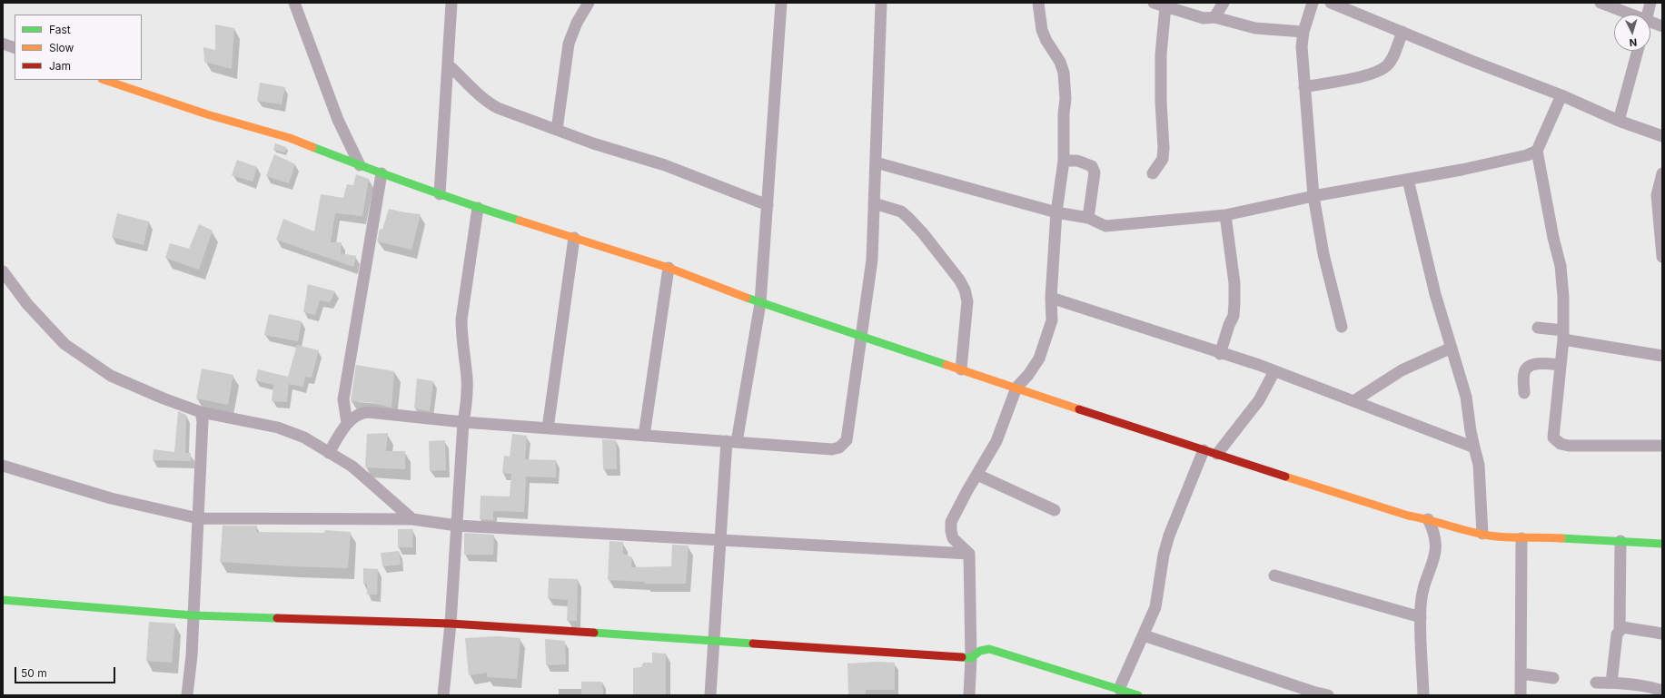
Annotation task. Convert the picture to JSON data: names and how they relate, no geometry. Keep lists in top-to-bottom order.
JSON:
{
  "legend": ["Fast", "Slow", "Jam"],
  "scale_bar": "50 m",
  "north": "bottom"
}
